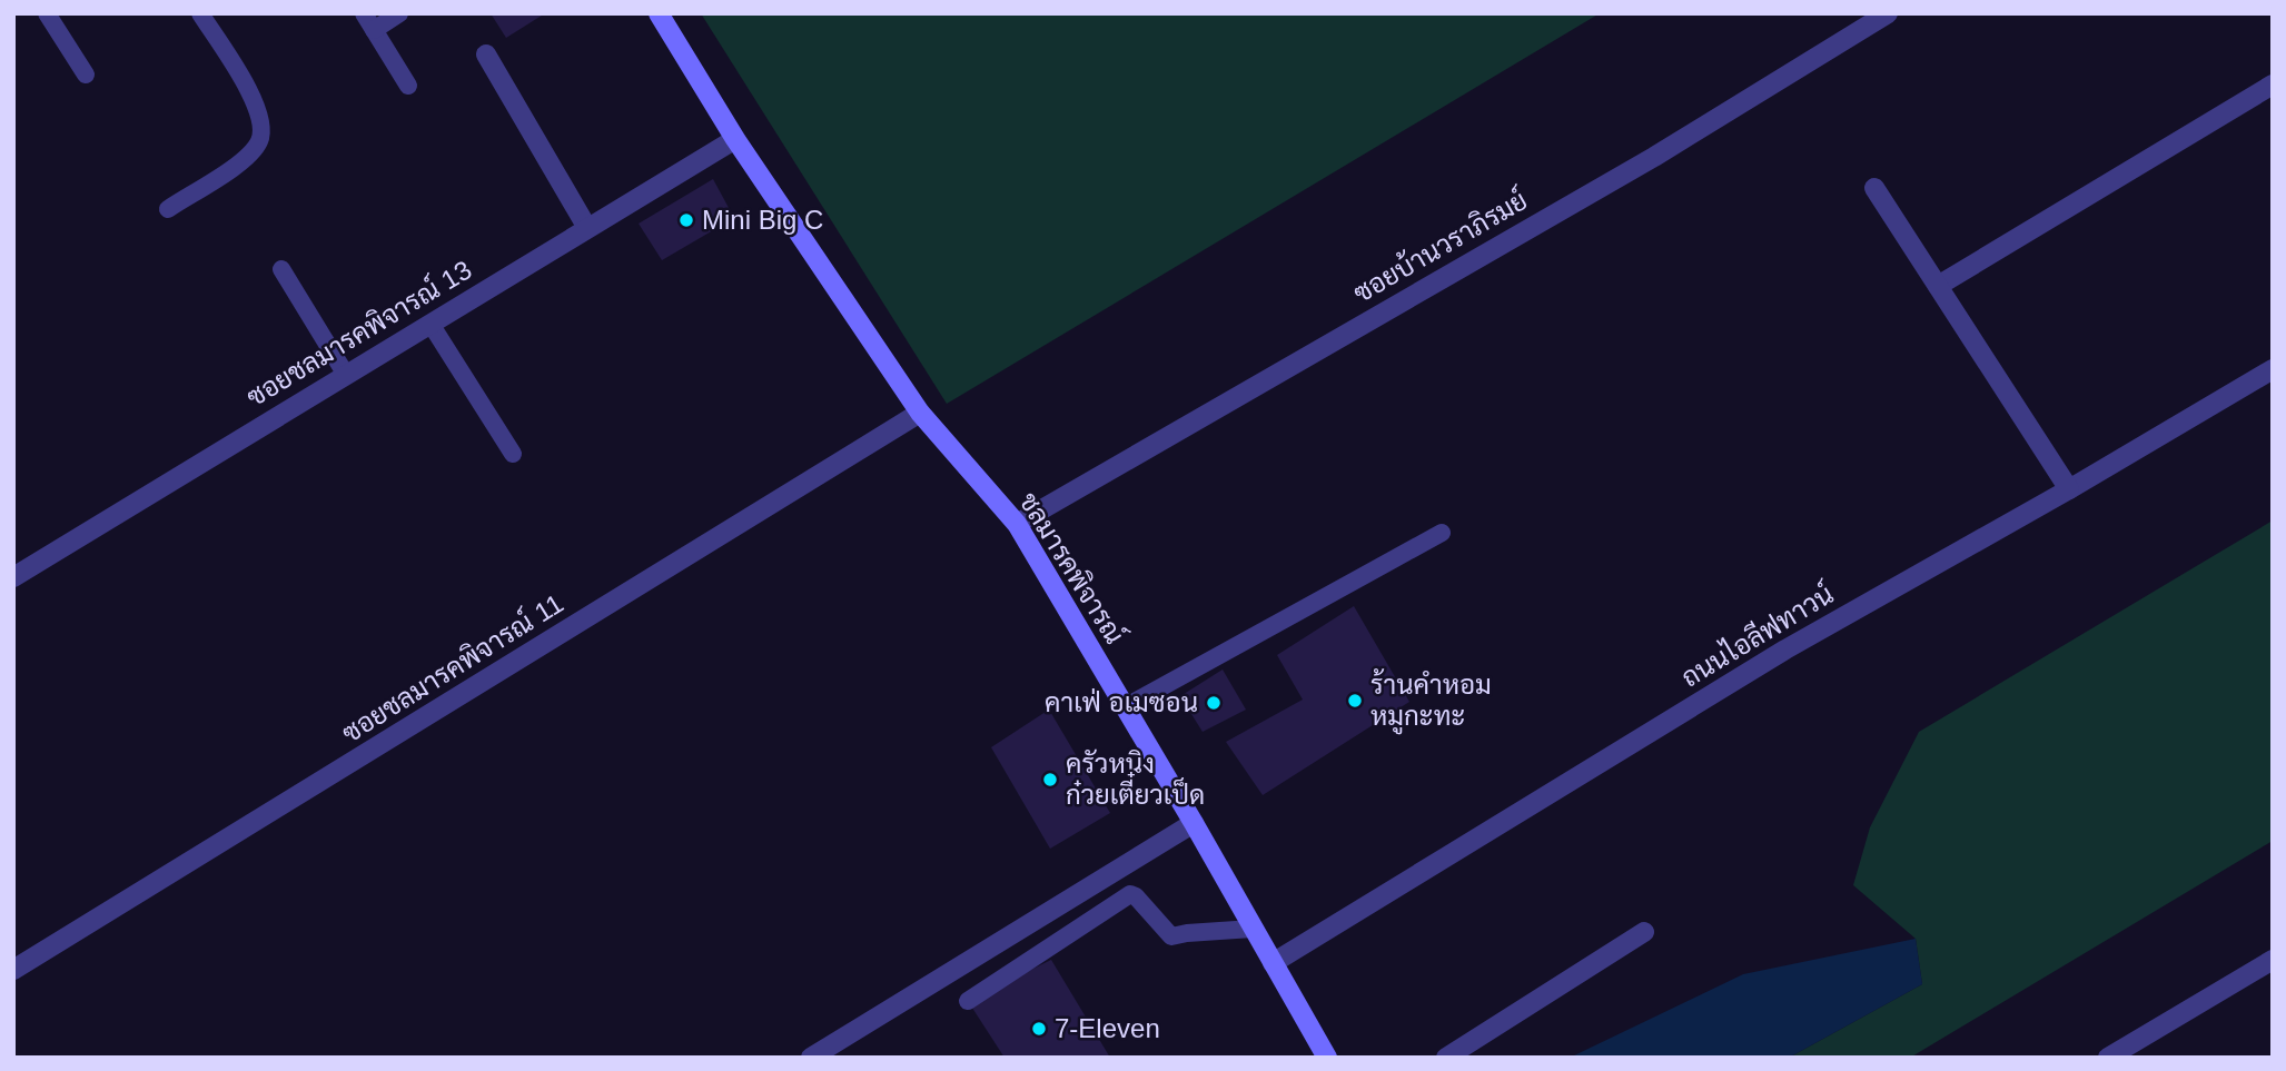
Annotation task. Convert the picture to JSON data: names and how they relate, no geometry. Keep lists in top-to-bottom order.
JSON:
{
  "streets": {
    "street": [
      "ซอยบ้านวราภิรมย์",
      "ซอยชลมารคพิจารณ์ 13",
      "ชลมารคพิจารณ์",
      "ถนนไอลีฟทาวน์",
      "ซอยชลมารคพิจารณ์ 11"
    ]
  },
  "crossings": [
    ["ซอยบ้านวราภิรมย์", "ชลมารคพิจารณ์"],
    ["ซอยชลมารคพิจารณ์ 13", "ชลมารคพิจารณ์"],
    ["ชลมารคพิจารณ์", "ถนนไอลีฟทาวน์"],
    ["ชลมารคพิจารณ์", "ซอยชลมารคพิจารณ์ 11"]
  ],
  "places": [
    "Mini Big C",
    "ร้านคำหอม หมูกะทะ",
    "คาเฟ่ อเมซอน",
    "ครัวหนิง ก๋วยเตี๋ยวเป็ด",
    "7-Eleven"
  ]
}
